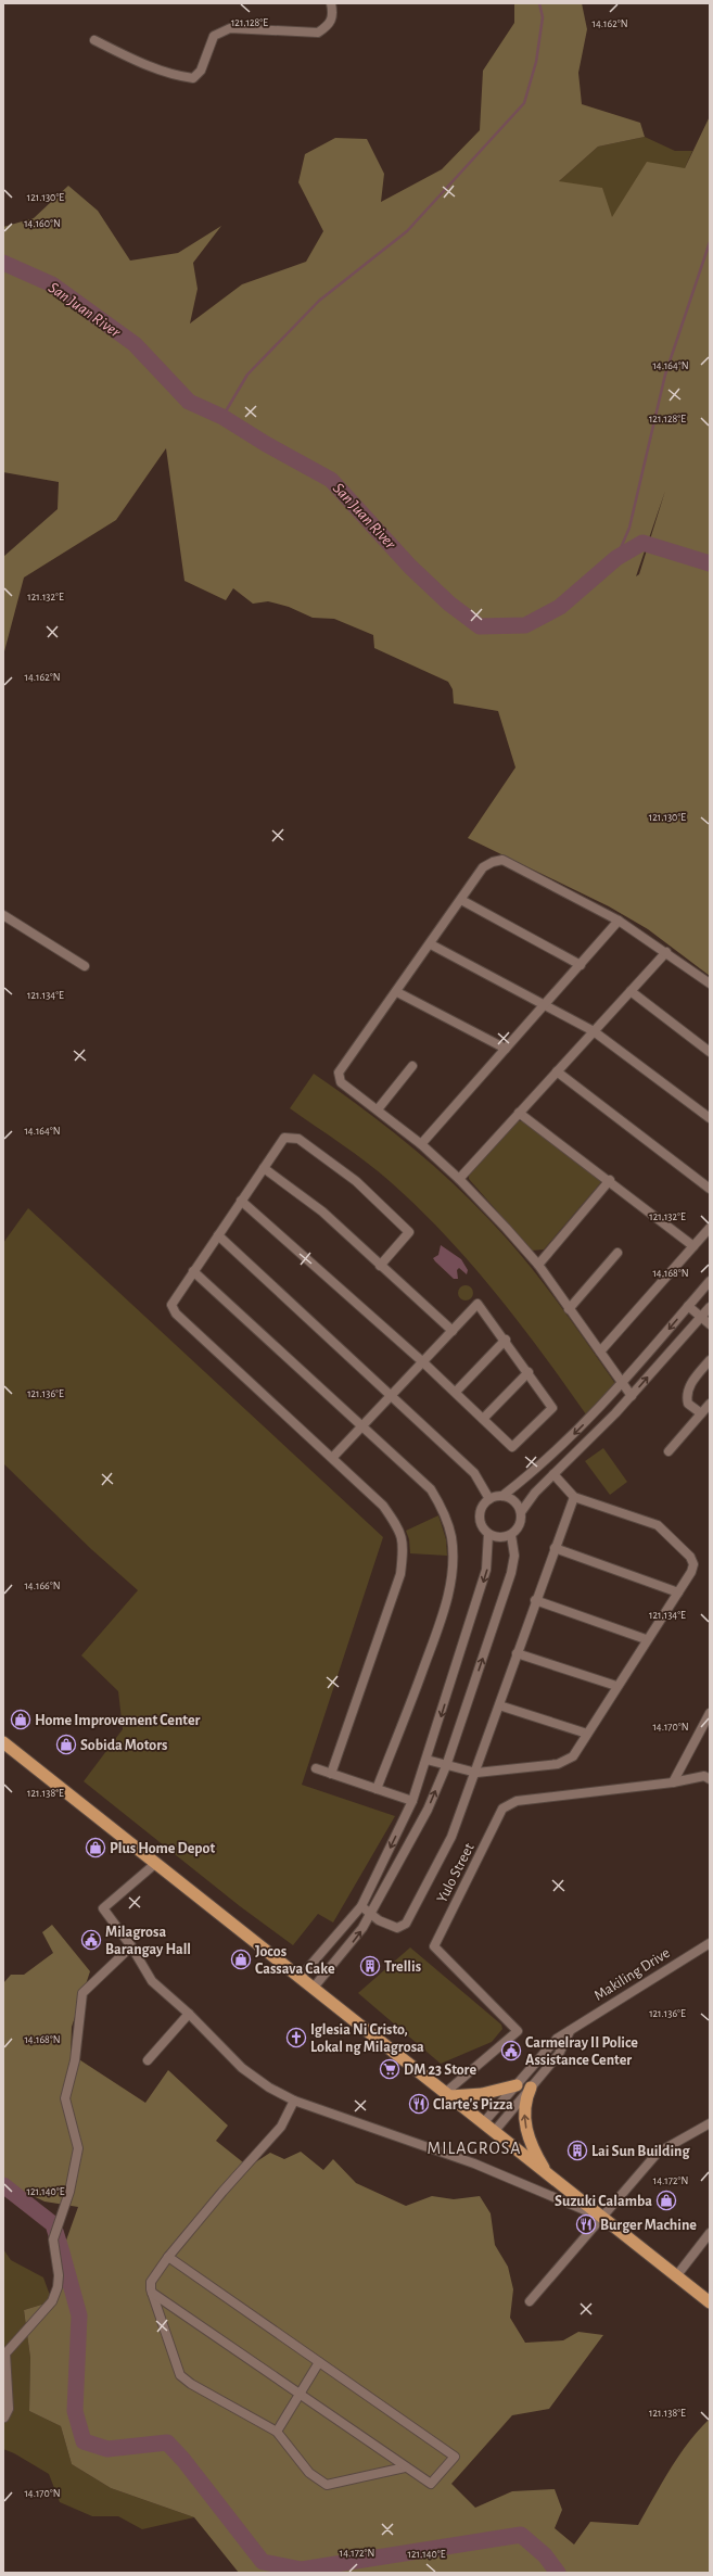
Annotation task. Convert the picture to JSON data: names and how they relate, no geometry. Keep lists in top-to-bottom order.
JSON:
{
  "streets": {
    "street": ["Yulo Street", "Makiling Drive"]
  },
  "districts": ["MILAGROSA"],
  "water": ["San Juan River"],
  "places": {
    "shop": [
      "Home Improvement Center",
      "Sobida Motors",
      "Plus Home Depot",
      "Jocos Cassava Cake",
      "Suzuki Calamba"
    ],
    "public building": ["Milagrosa Barangay Hall", "Carmelray II Police Assistance Center"],
    "building": ["Trellis", "Lai Sun Building"],
    "church": ["Iglesia Ni Cristo, Lokal ng Milagrosa"],
    "supermarket": ["DM 23 Store"],
    "restaurant": ["Clarte's Pizza", "Burger Machine"]
  },
  "coordinates": [
    "121.128°E",
    "14.162°N",
    "121.130°E",
    "14.160°N",
    "14.164°N",
    "121.132°E",
    "121.134°E",
    "14.168°N",
    "121.136°E",
    "14.166°N",
    "14.170°N",
    "121.138°E",
    "14.172°N",
    "121.140°E"
  ]
}
